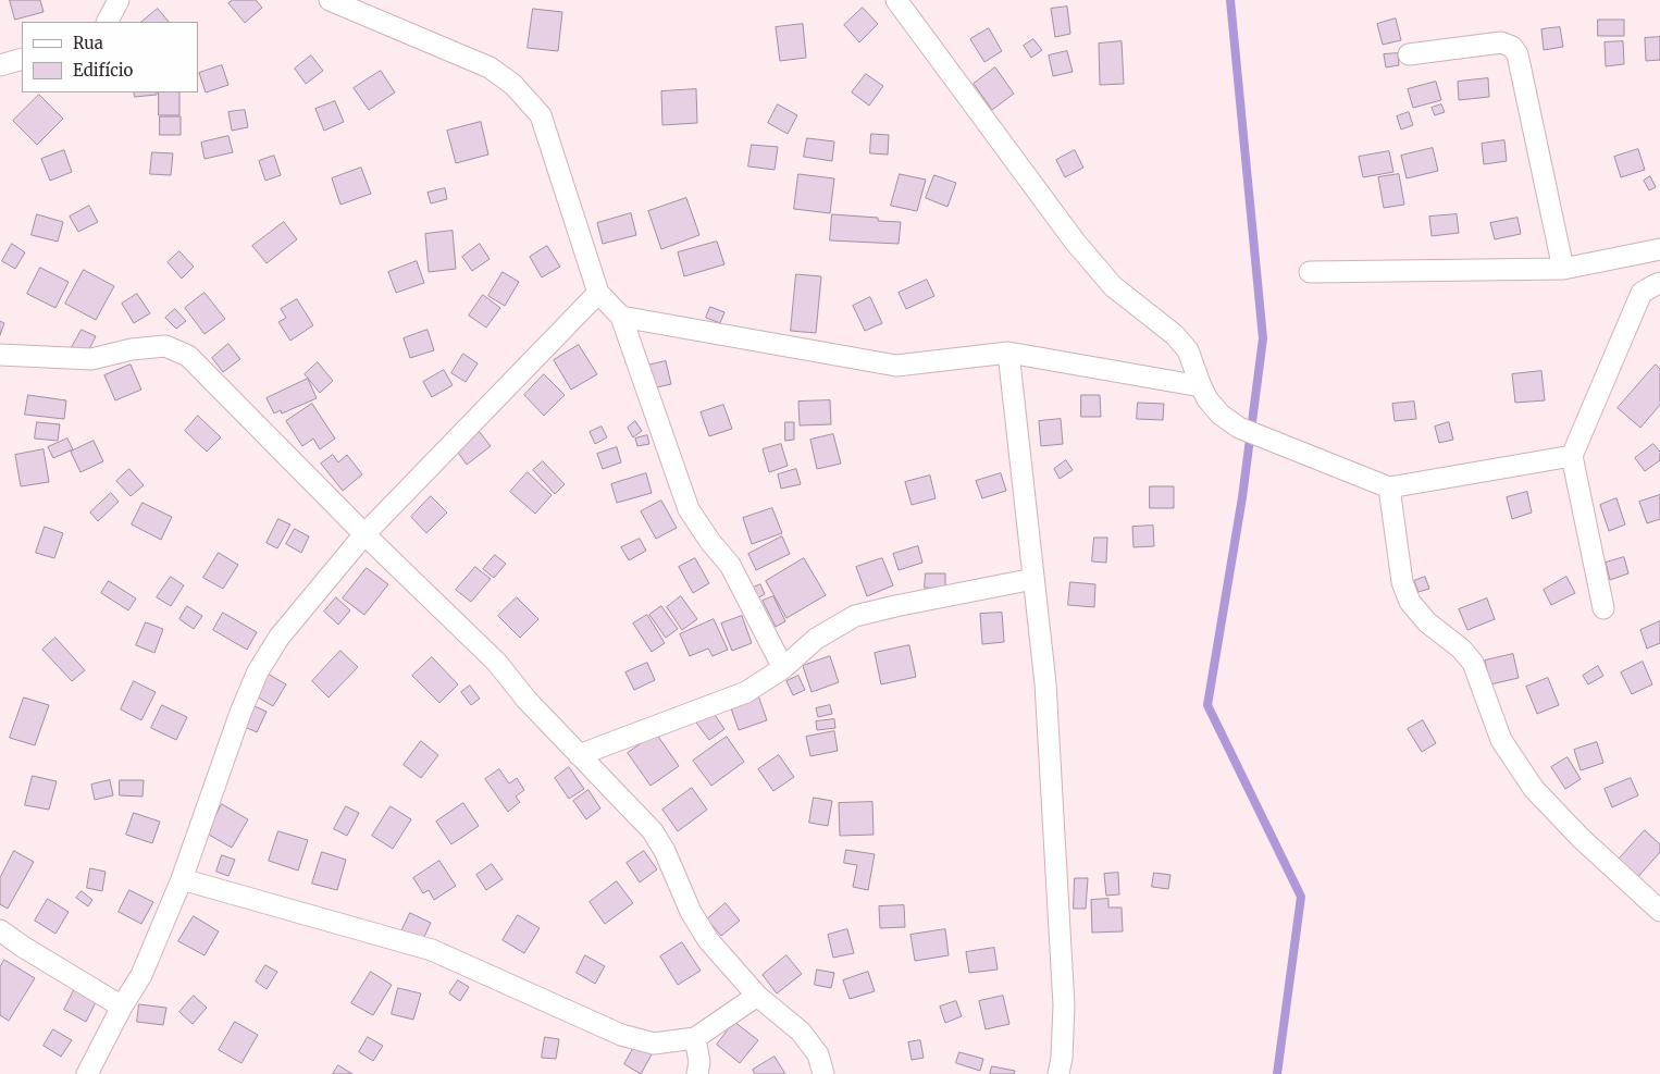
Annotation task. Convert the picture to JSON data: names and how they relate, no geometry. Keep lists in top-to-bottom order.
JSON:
{
  "legend": ["Rua", "Edifício"]
}
